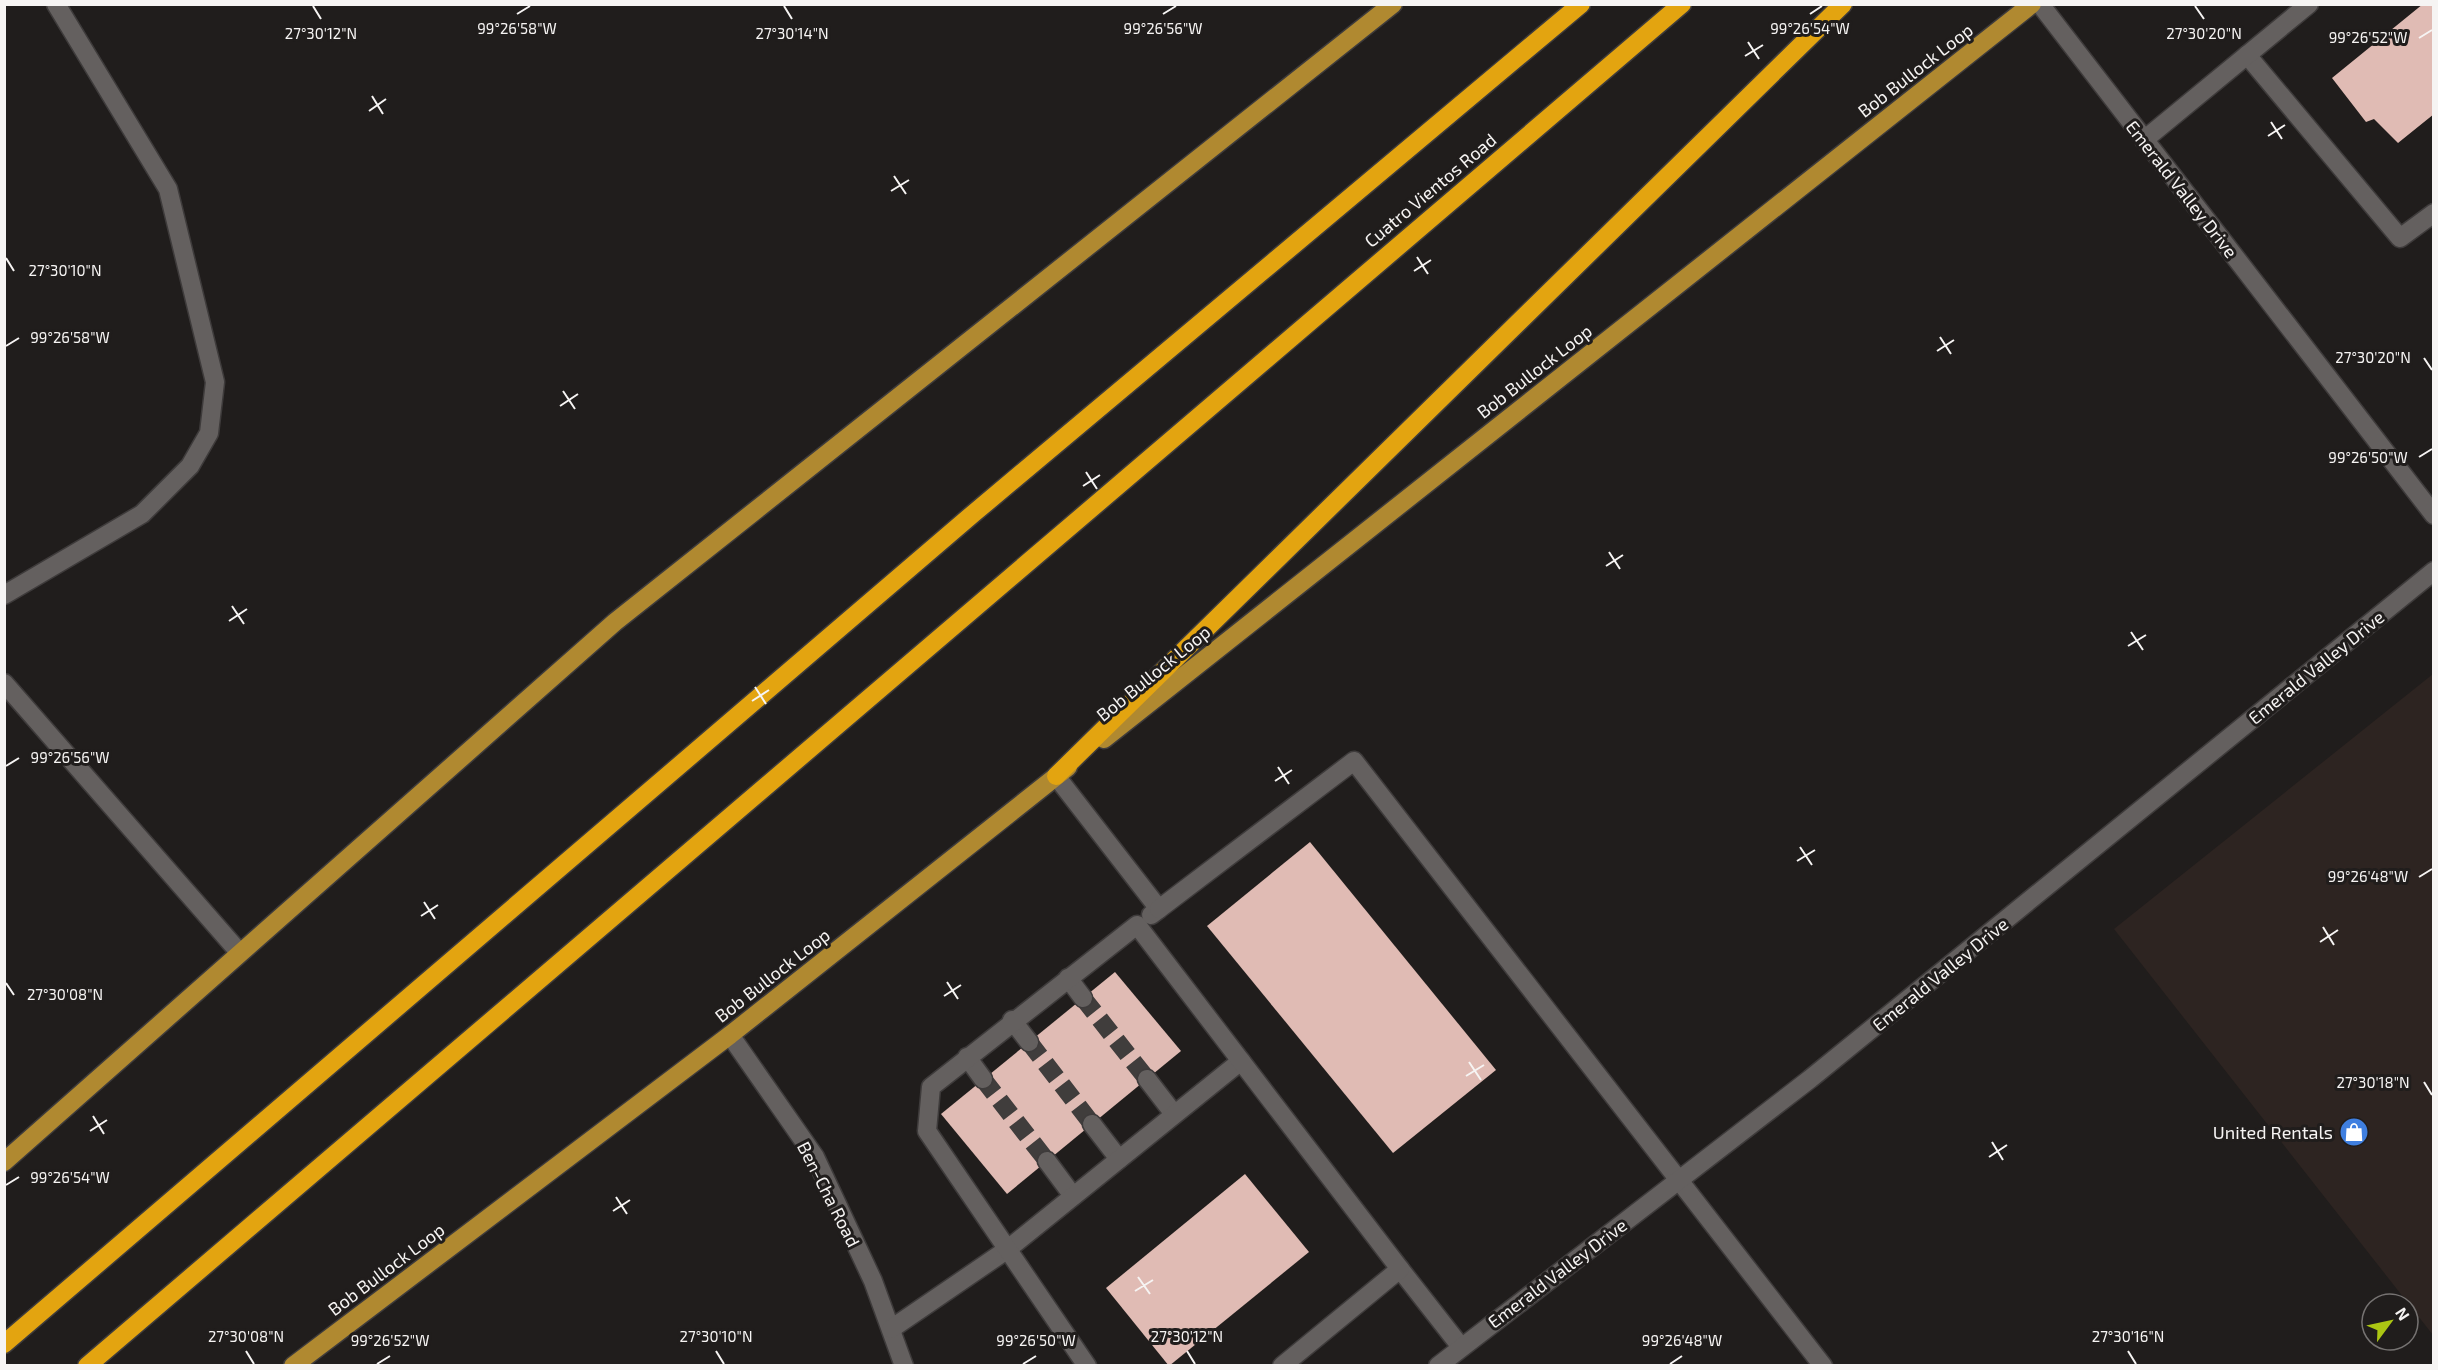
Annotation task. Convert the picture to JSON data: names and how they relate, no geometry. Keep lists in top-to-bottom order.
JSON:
{
  "streets": {
    "highway": ["Cuatro Vientos Road"],
    "main road": ["Bob Bullock Loop"],
    "street": ["Emerald Valley Drive", "Ben-Cha Road"]
  },
  "crossings": [
    ["Bob Bullock Loop", "Ben-Cha Road"]
  ],
  "places": {
    "shop": ["United Rentals"]
  },
  "north": "top right",
  "coordinates": [
    "99°26'58\"W",
    "99°26'56\"W",
    "99°26'54\"W",
    "27°30'20\"N",
    "27°30'12\"N",
    "27°30'14\"N",
    "99°26'52\"W",
    "27°30'10\"N",
    "99°26'50\"W",
    "99°26'48\"W",
    "27°30'08\"N",
    "27°30'18\"N",
    "27°30'16\"N"
  ]
}
